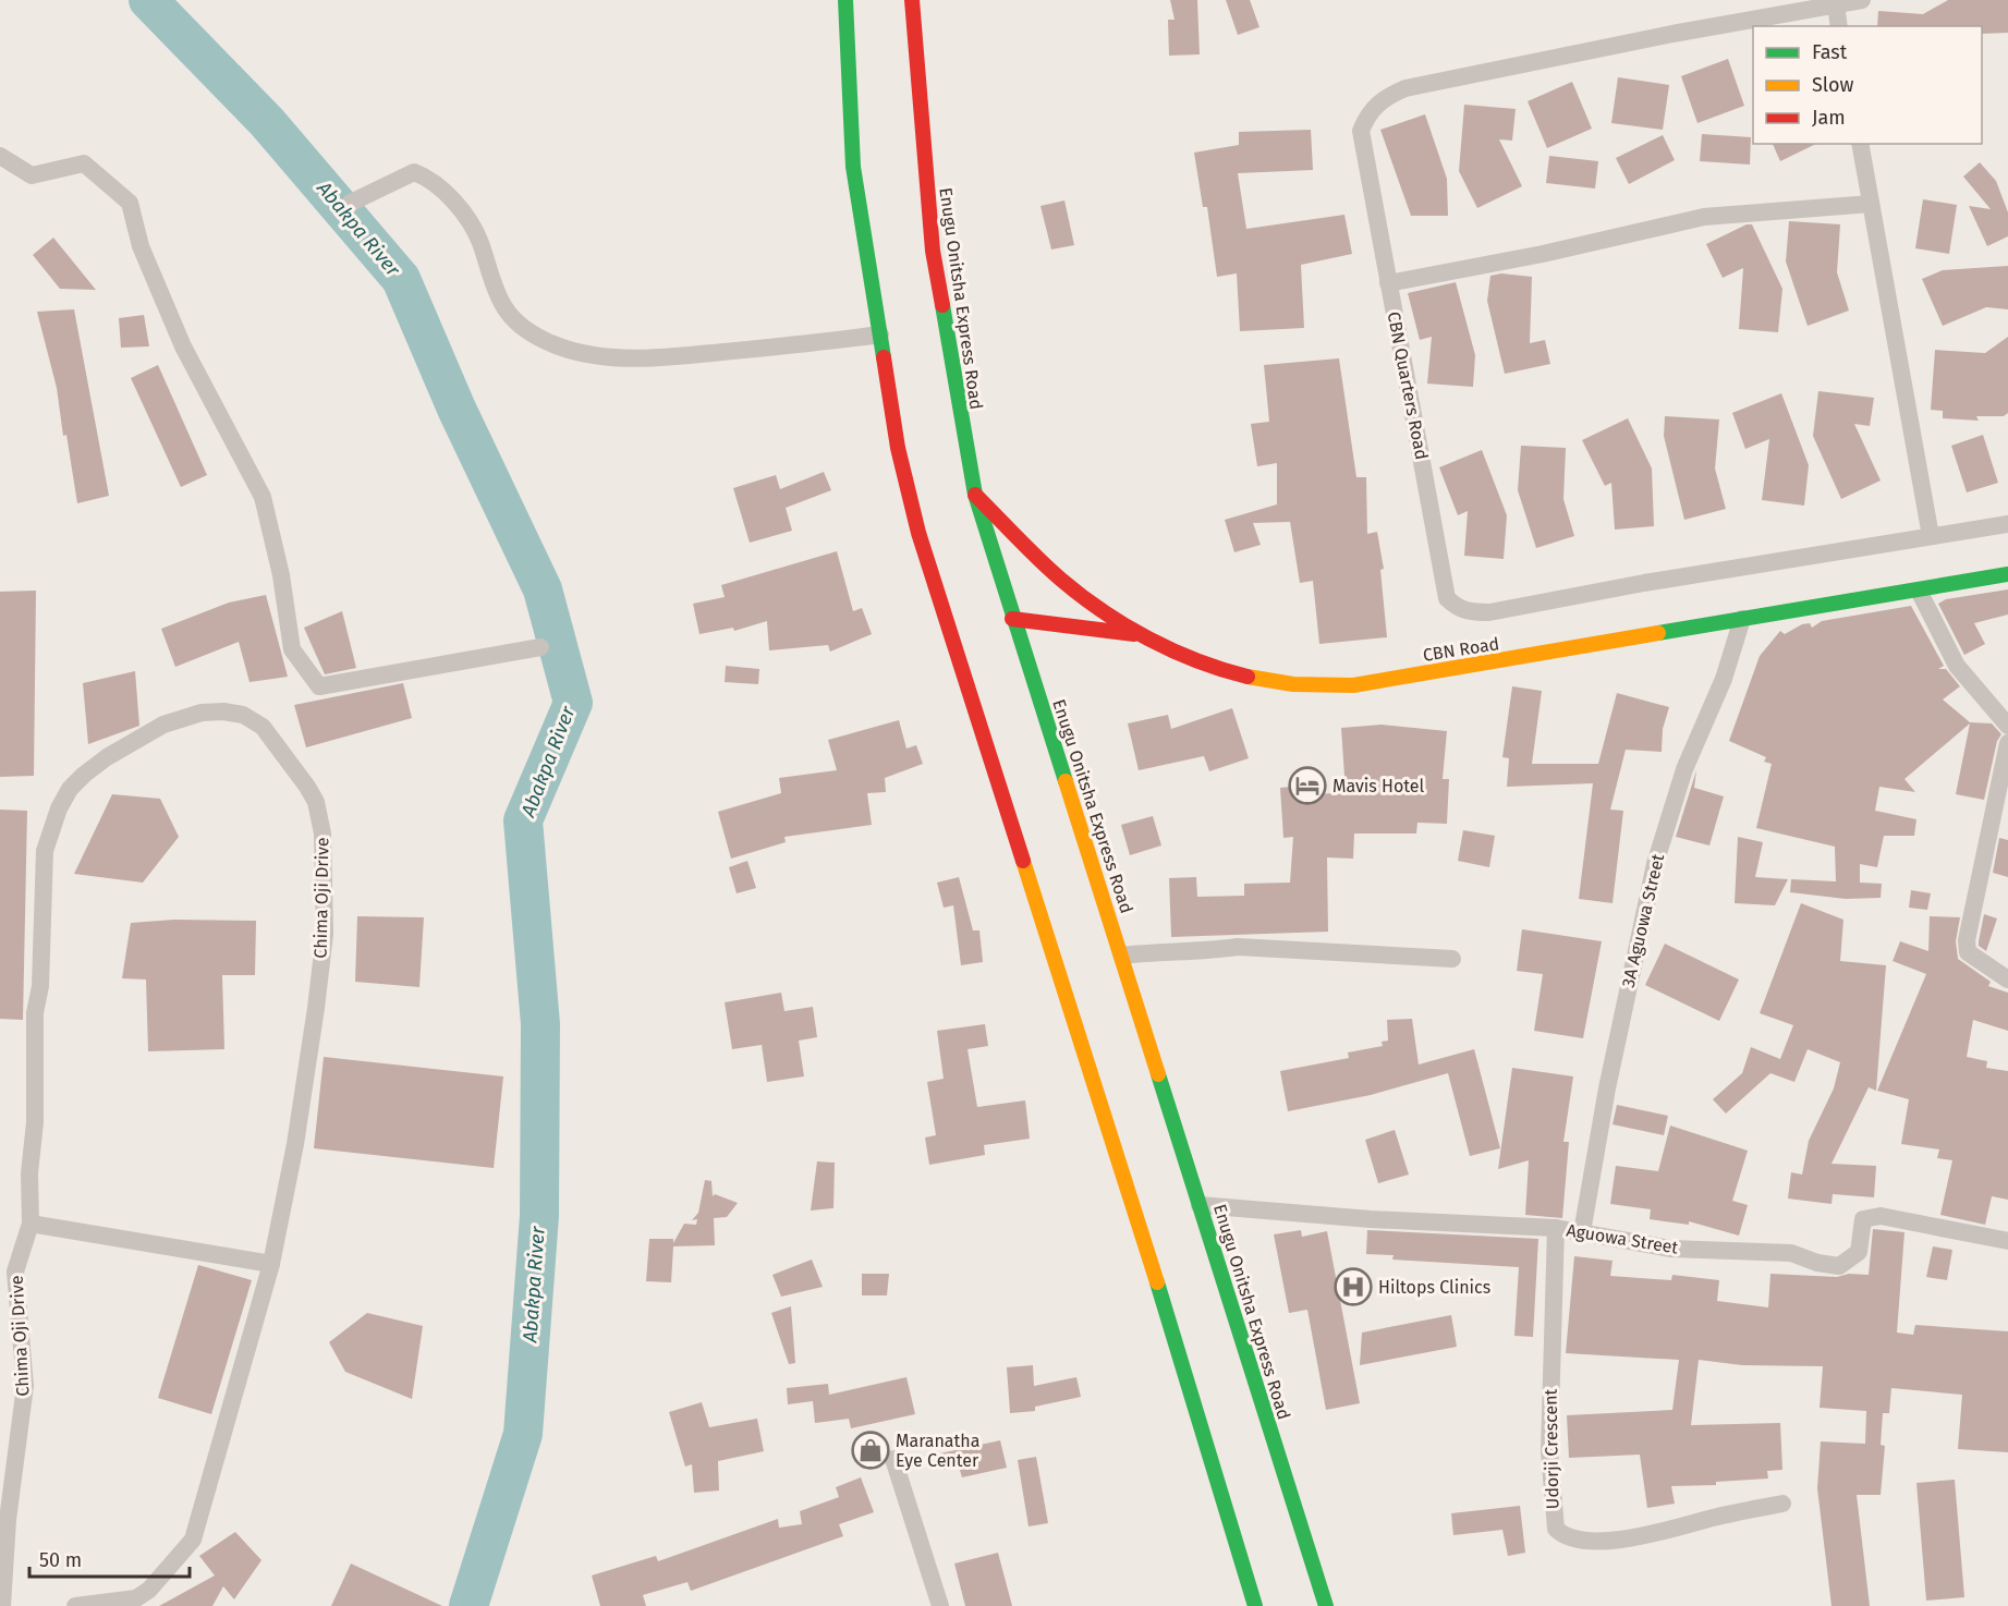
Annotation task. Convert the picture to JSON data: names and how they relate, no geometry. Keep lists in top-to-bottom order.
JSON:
{
  "streets": {
    "main road": ["Enugu Onitsha Express Road", "CBN Road"],
    "street": [
      "CBN Quarters Road",
      "Chima Oji Drive",
      "3A Aguowa Street",
      "Aguowa Street",
      "Udorji Crescent"
    ]
  },
  "crossings": [
    ["Enugu Onitsha Express Road", "CBN Road"],
    ["Enugu Onitsha Express Road", "Aguowa Street"],
    ["CBN Road", "3A Aguowa Street"],
    ["3A Aguowa Street", "Aguowa Street"],
    ["Aguowa Street", "Udorji Crescent"]
  ],
  "water": ["Abakpa River"],
  "places": {
    "hotel": ["Mavis Hotel"],
    "hospital": ["Hiltops Clinics"],
    "shop": ["Maranatha Eye Center"]
  },
  "legend": ["Fast", "Slow", "Jam"],
  "scale_bar": "50 m"
}
